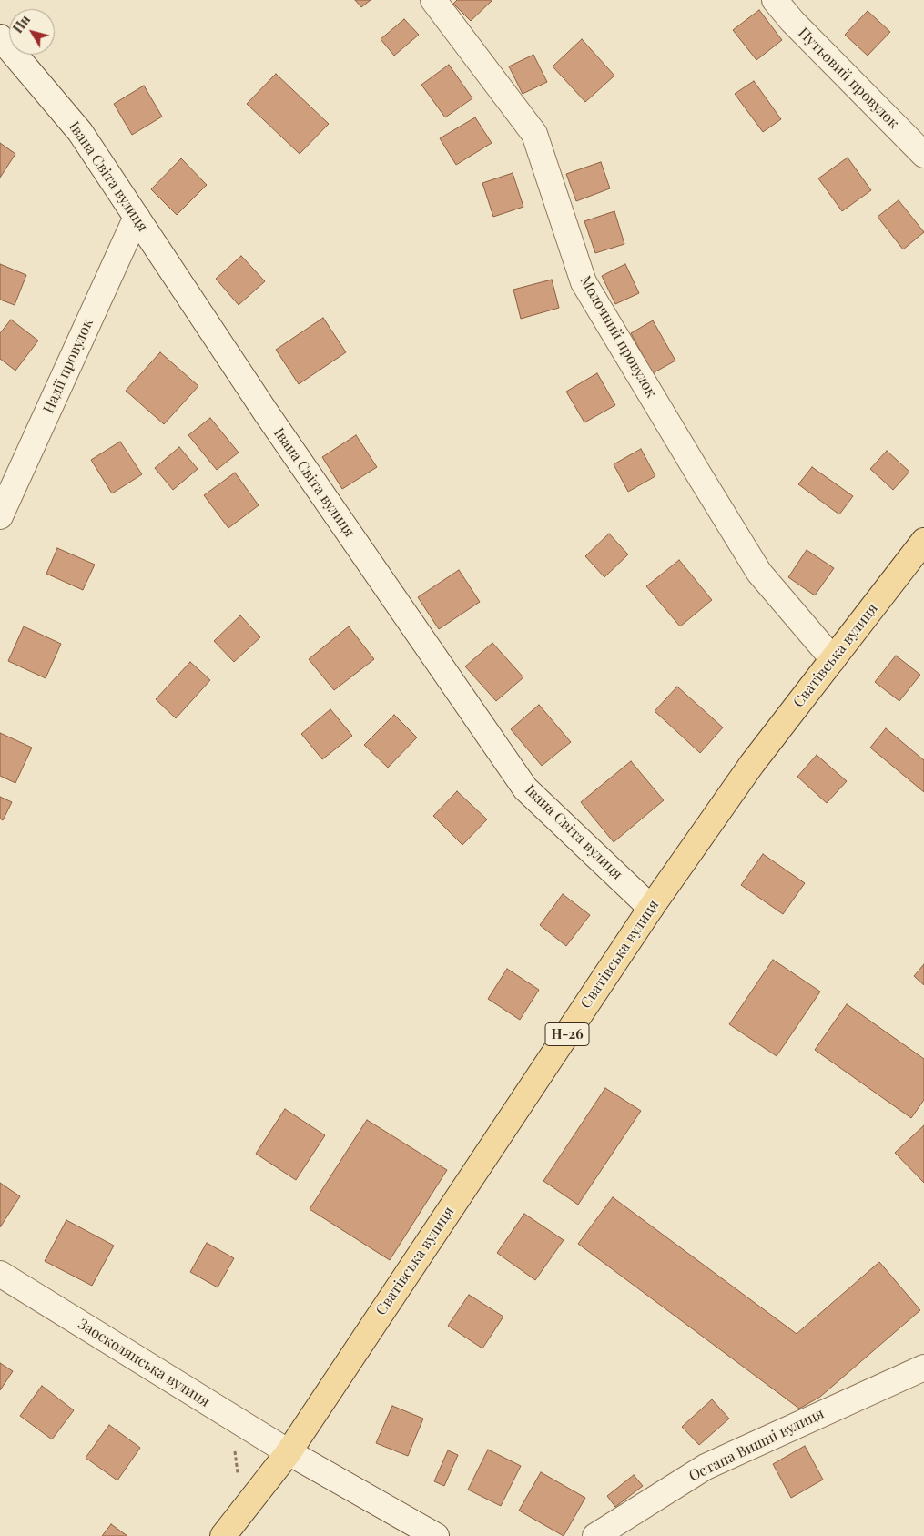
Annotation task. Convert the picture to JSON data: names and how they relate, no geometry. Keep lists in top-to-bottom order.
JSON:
{
  "streets": {
    "main road": ["Сватівська вулиця", "Н-26"],
    "street": [
      "Путьовий провулок",
      "Івана Світа вулиця",
      "Молочний провулок",
      "Надії провулок",
      "Заосколянська вулиця",
      "Остапа Вишні вулиця"
    ]
  },
  "crossings": [
    ["Івана Світа вулиця", "Надії провулок"],
    ["Івана Світа вулиця", "Сватівська вулиця"],
    ["Молочний провулок", "Сватівська вулиця"],
    ["Сватівська вулиця", "Заосколянська вулиця"]
  ],
  "north": "top left"
}
